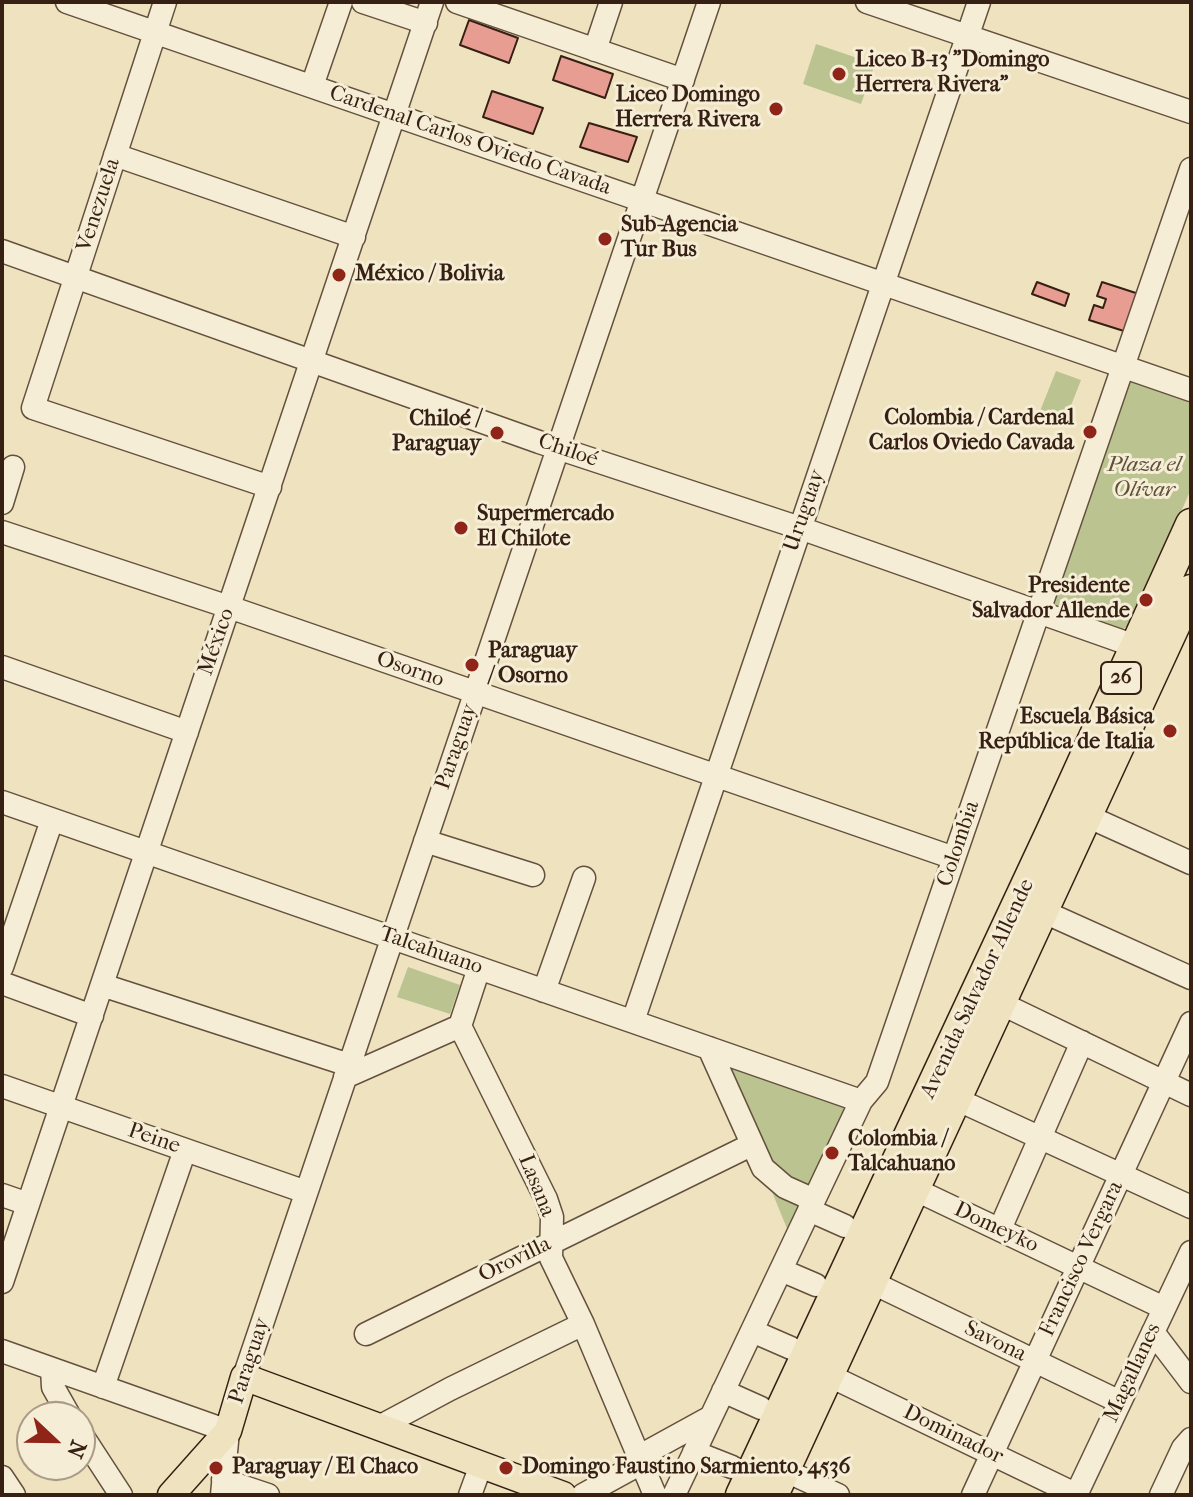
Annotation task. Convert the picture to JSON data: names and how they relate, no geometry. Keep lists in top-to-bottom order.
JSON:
{
  "streets": {
    "highway": ["26", "Avenida Salvador Allende"],
    "main road": ["Paraguay"],
    "street": [
      "Cardenal Carlos Oviedo Cavada",
      "Venezuela",
      "Chiloé",
      "Uruguay",
      "México",
      "Osorno",
      "Colombia",
      "Talcahuano",
      "Peine",
      "Lasana",
      "Domeyko",
      "Francisco Vergara",
      "Orovilla",
      "Savona",
      "Magallanes",
      "Dominador"
    ]
  },
  "crossings": [
    ["Cardenal Carlos Oviedo Cavada", "Venezuela"],
    ["Cardenal Carlos Oviedo Cavada", "Uruguay"],
    ["Cardenal Carlos Oviedo Cavada", "México"],
    ["Cardenal Carlos Oviedo Cavada", "Paraguay"],
    ["Cardenal Carlos Oviedo Cavada", "Colombia"],
    ["Venezuela", "Chiloé"],
    ["Venezuela", "México"],
    ["Chiloé", "Uruguay"],
    ["Chiloé", "México"],
    ["Chiloé", "Paraguay"],
    ["Chiloé", "Colombia"],
    ["Chiloé", "Avenida Salvador Allende"],
    ["Uruguay", "Osorno"],
    ["Uruguay", "Talcahuano"],
    ["México", "Osorno"],
    ["México", "Talcahuano"],
    ["México", "Peine"],
    ["Osorno", "Paraguay"],
    ["Osorno", "Colombia"],
    ["Paraguay", "Talcahuano"],
    ["Paraguay", "Peine"],
    ["Colombia", "Talcahuano"],
    ["Avenida Salvador Allende", "Domeyko"],
    ["Avenida Salvador Allende", "Savona"],
    ["Avenida Salvador Allende", "Dominador"],
    ["Lasana", "Orovilla"],
    ["Domeyko", "Francisco Vergara"],
    ["Domeyko", "Magallanes"],
    ["Francisco Vergara", "Savona"],
    ["Francisco Vergara", "Dominador"],
    ["Savona", "Magallanes"],
    ["Magallanes", "Dominador"]
  ],
  "parks": ["Plaza el Olívar"],
  "places": [
    "Liceo B-13 \"Domingo Herrera Rivera\"",
    "Liceo Domingo Herrera Rivera",
    "Sub-Agencia Tur Bus",
    "México / Bolivia",
    "Colombia / Cardenal Carlos Oviedo Cavada",
    "Chiloé / Paraguay",
    "Supermercado El Chilote",
    "Presidente Salvador Allende",
    "Paraguay / Osorno",
    "Escuela Básica República de Italia",
    "Colombia / Talcahuano",
    "Paraguay / El Chaco",
    "Domingo Faustino Sarmiento, 4536"
  ],
  "north": "right"
}
